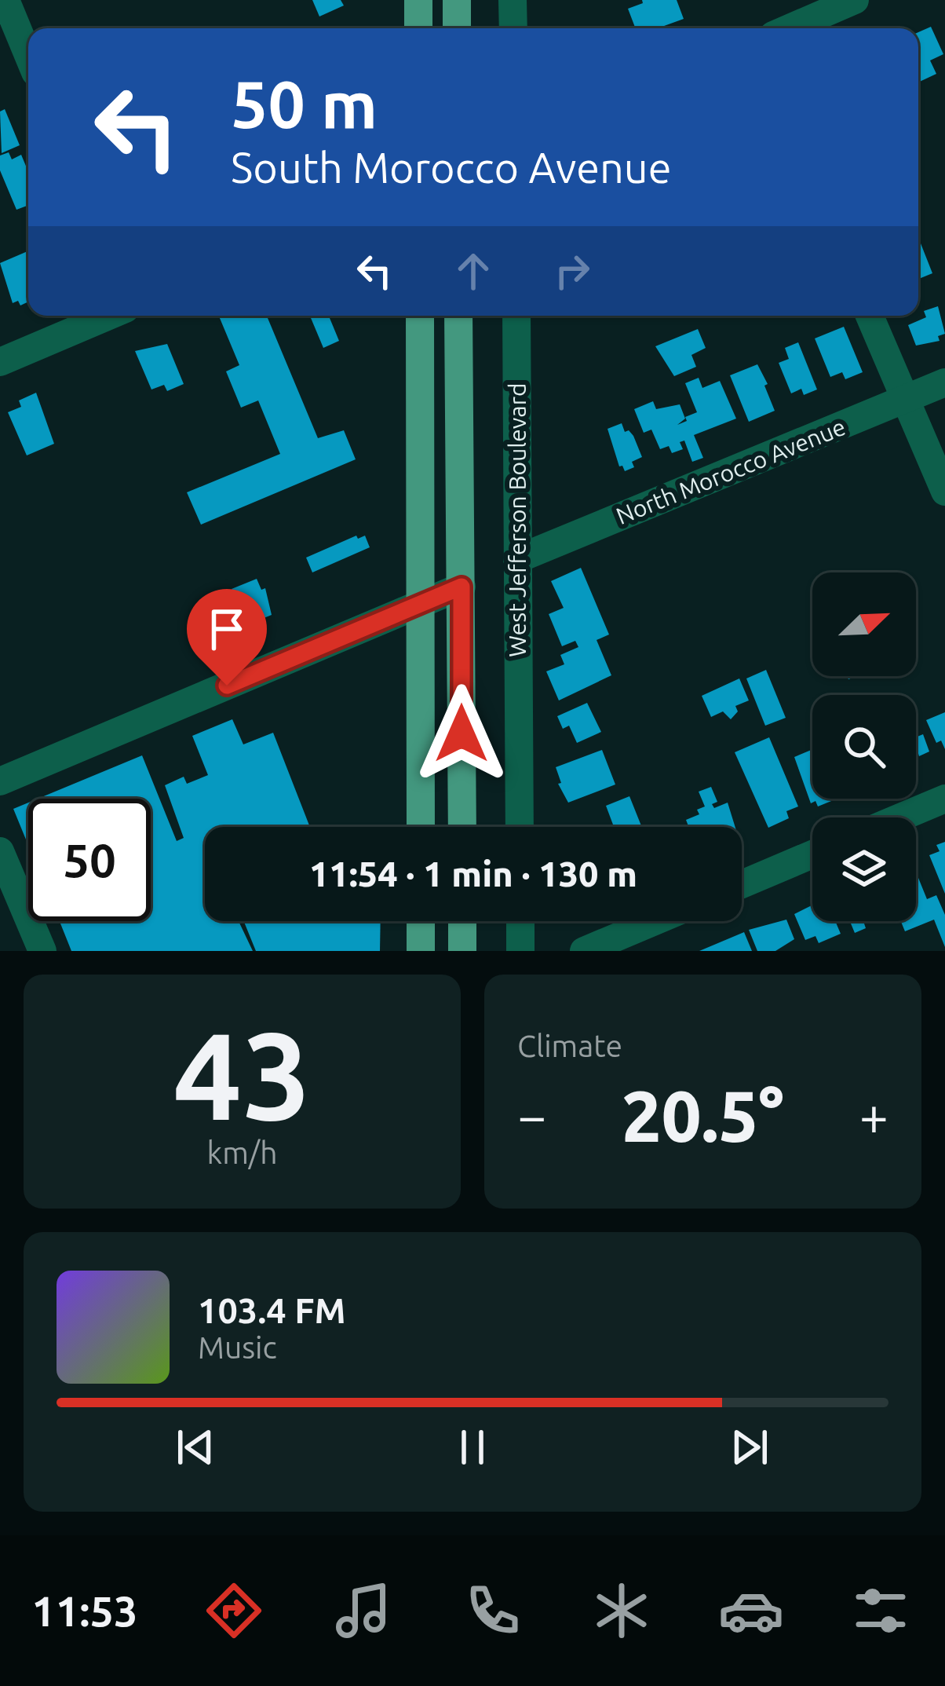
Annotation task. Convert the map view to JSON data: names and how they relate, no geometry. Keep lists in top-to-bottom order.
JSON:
{
  "streets": {
    "street": ["North Morocco Avenue", "West Jefferson Boulevard"]
  },
  "crossings": [
    ["North Morocco Avenue", "West Jefferson Boulevard"]
  ],
  "north": "top right",
  "page": {
    "turn": ["50 m", "South Morocco Avenue"],
    "limit": "50",
    "trip": "11:54 · 1 min · 130 m",
    "tile": [
      ["43", "km/h"],
      "Climate"
    ],
    "heat": ["−", "20.5°", "+"],
    "song": ["103.4 FM", "Music"],
    "tabs": "11:53"
  }
}
